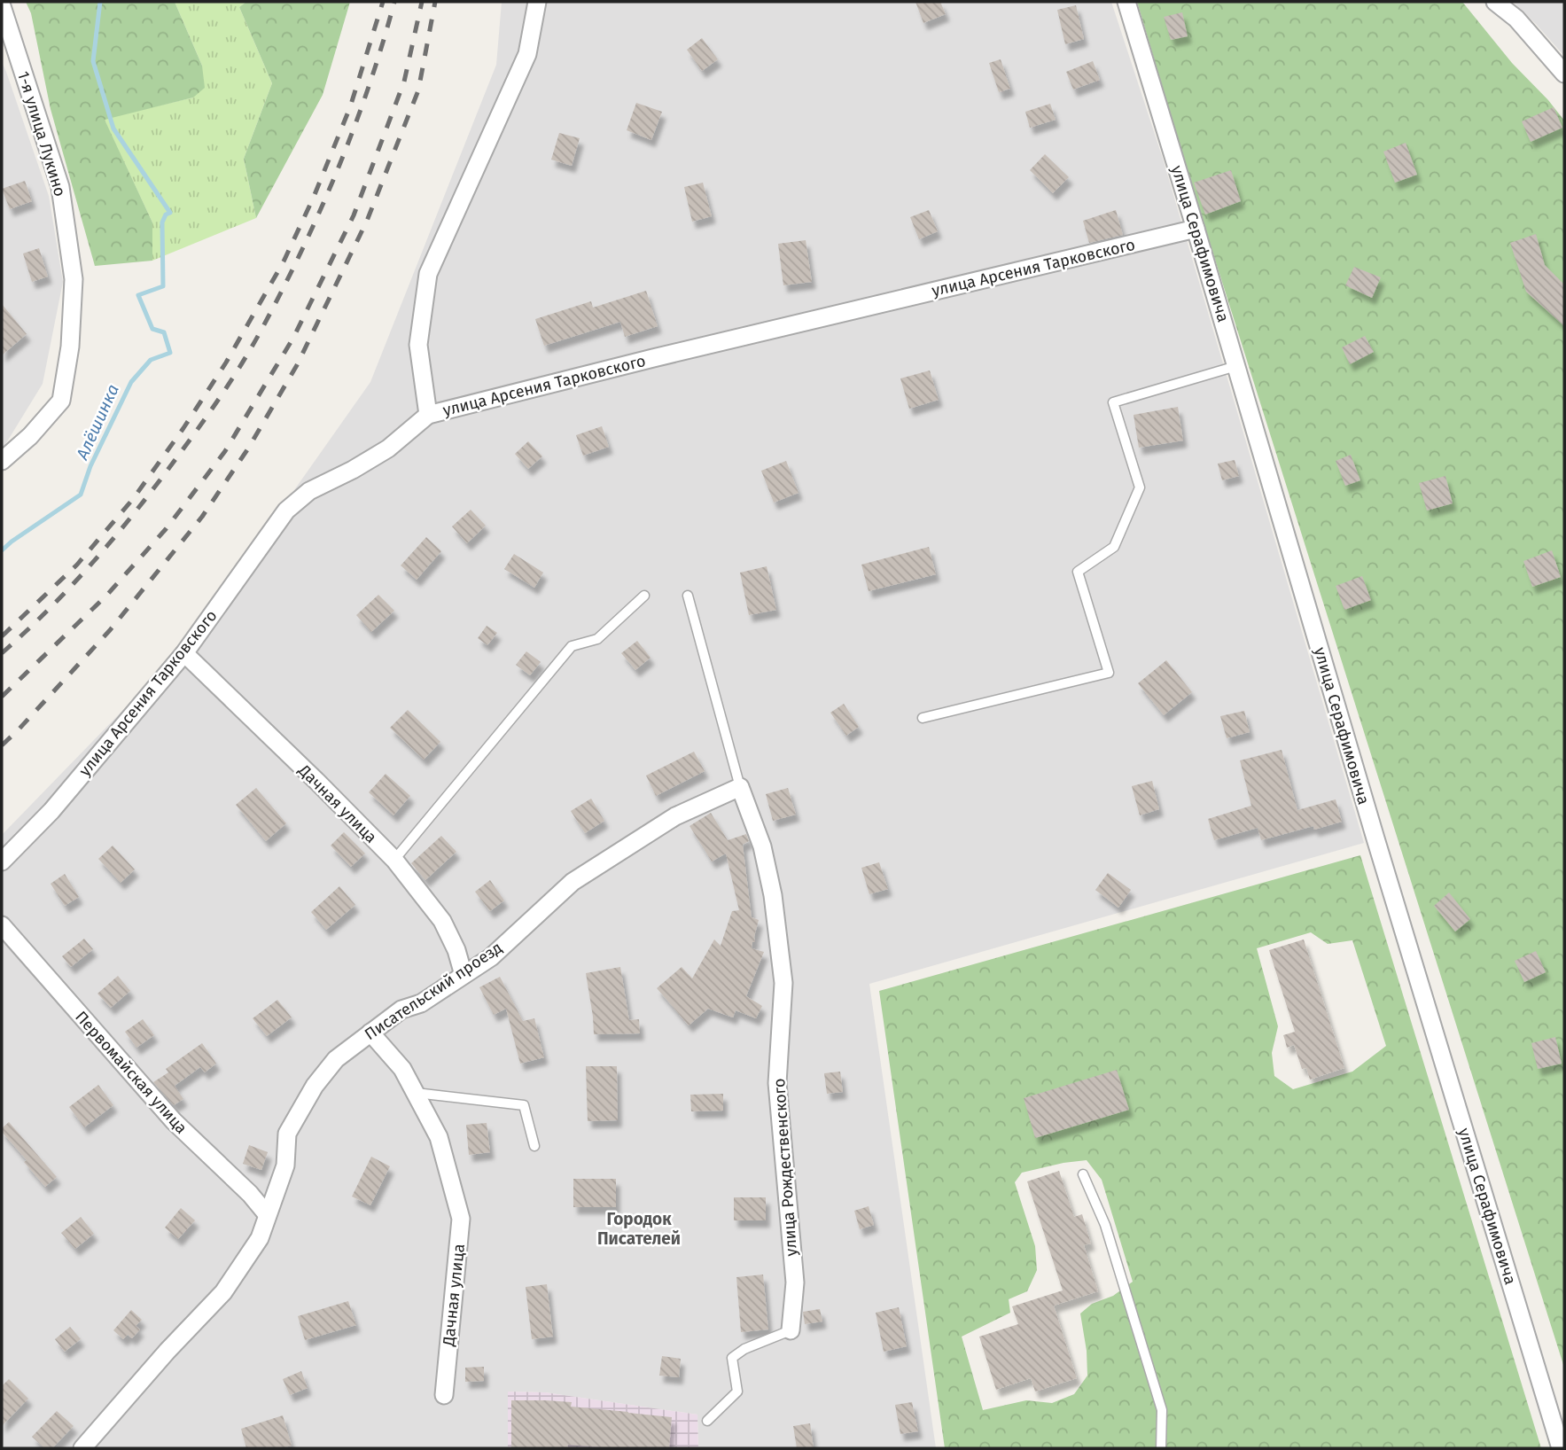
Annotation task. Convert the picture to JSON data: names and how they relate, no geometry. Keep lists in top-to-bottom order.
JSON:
{
  "streets": {
    "street": [
      "1-я улица Лукино",
      "улица Серафимовича",
      "улица Арсения Тарковского",
      "Дачная улица",
      "Писательский проезд",
      "Первомайская улица",
      "улица Рождественского"
    ]
  },
  "crossings": [
    ["улица Серафимовича", "улица Арсения Тарковского"],
    ["улица Арсения Тарковского", "Дачная улица"],
    ["Дачная улица", "Писательский проезд"],
    ["Писательский проезд", "Первомайская улица"],
    ["Писательский проезд", "улица Рождественского"]
  ],
  "districts": ["Городок Писателей"],
  "water": ["Алёшинка"]
}
